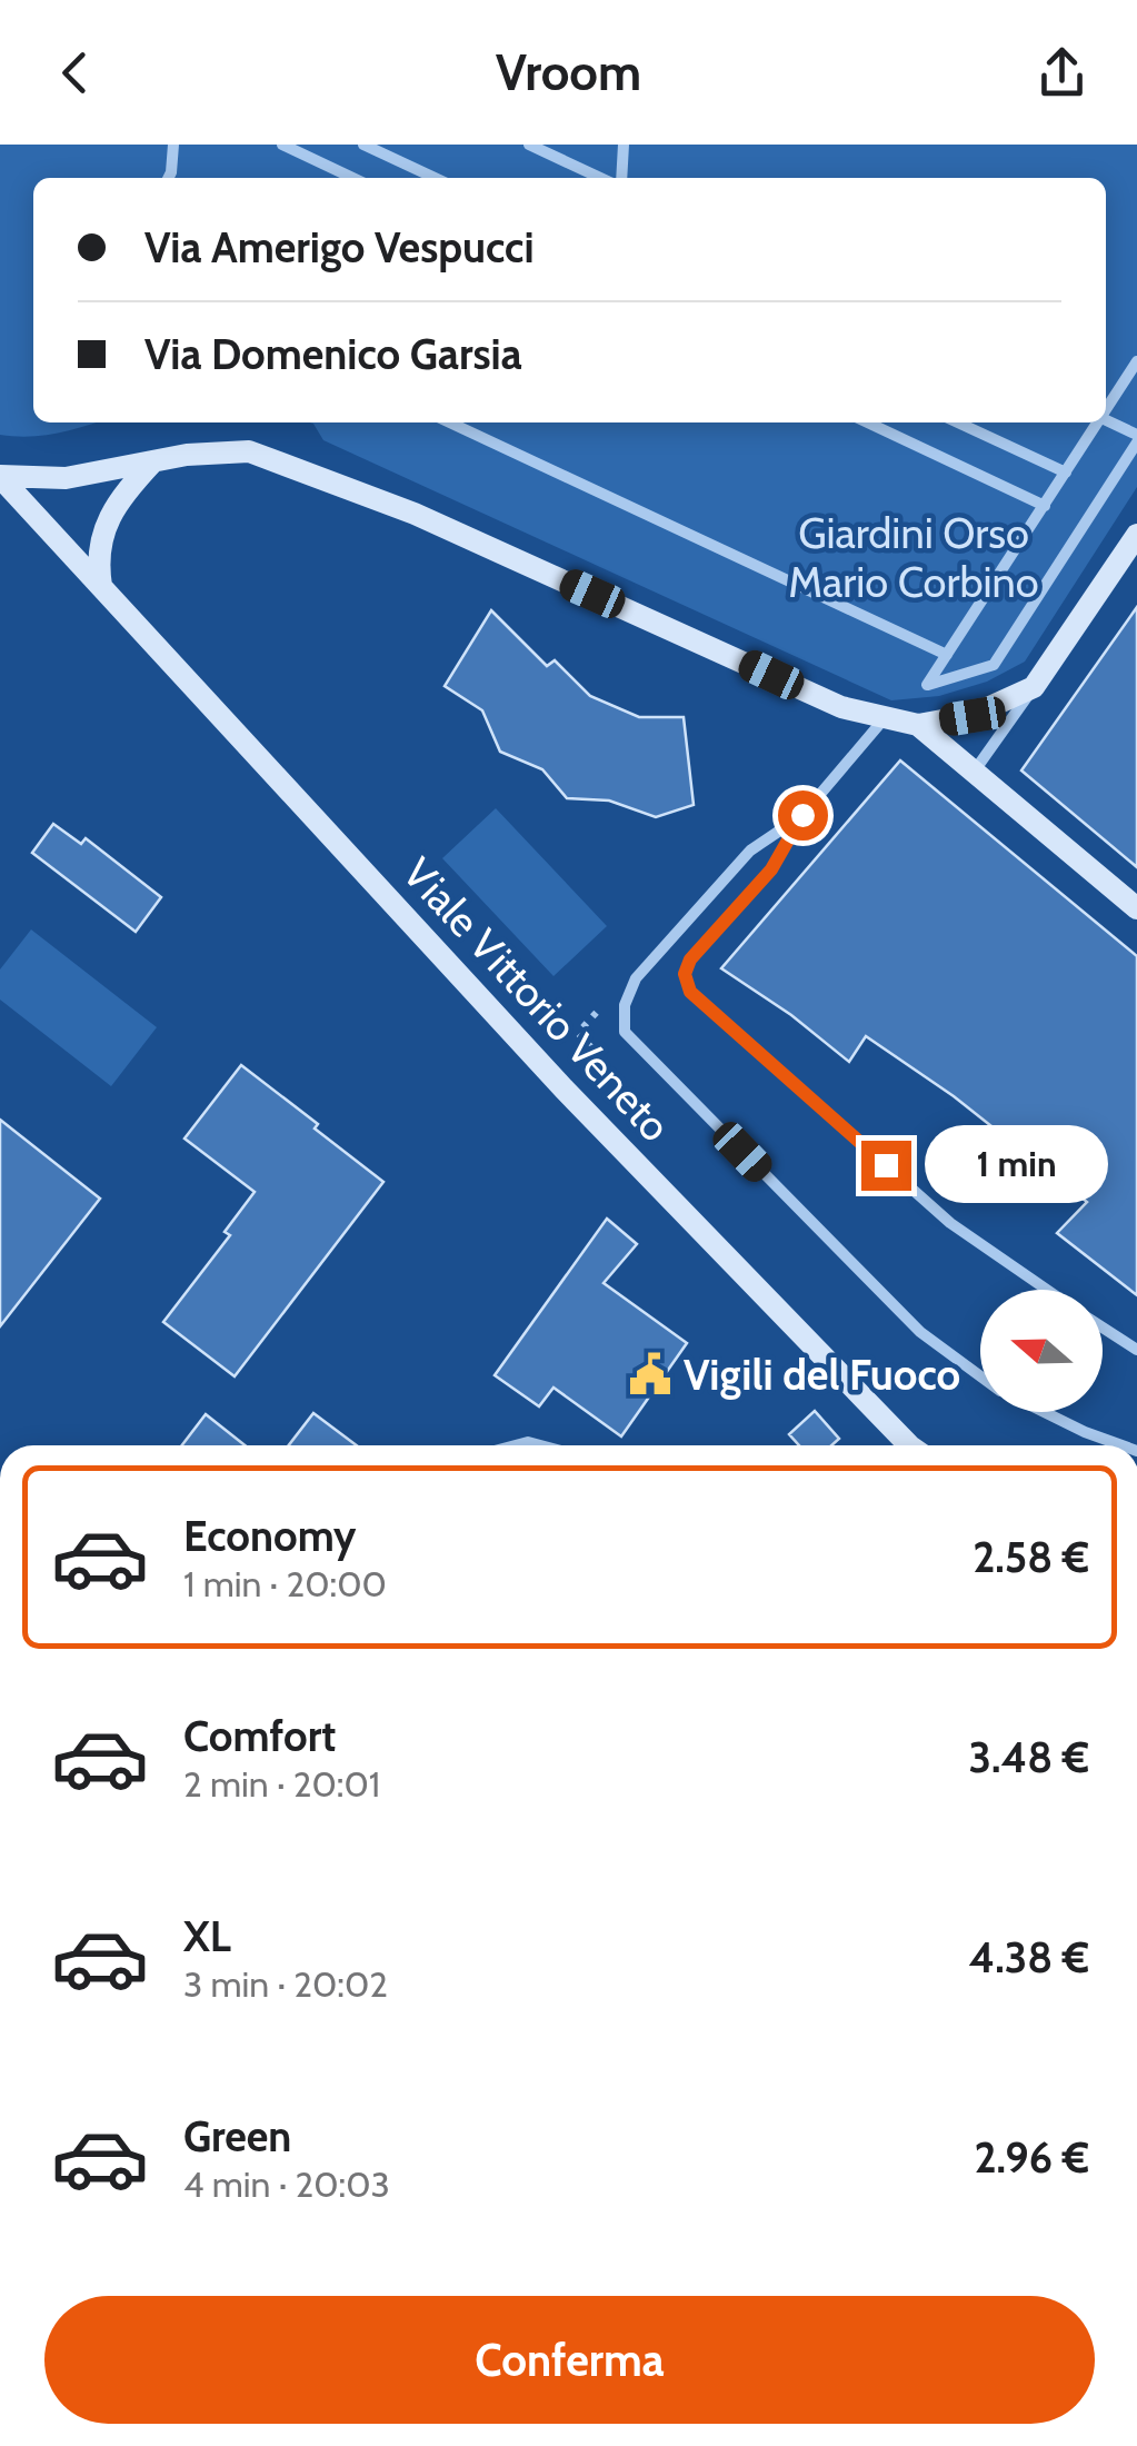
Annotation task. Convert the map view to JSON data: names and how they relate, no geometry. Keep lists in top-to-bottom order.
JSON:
{
  "streets": {
    "main road": ["Viale Vittorio Veneto"]
  },
  "parks": ["Giardini Orso Mario Corbino"],
  "places": {
    "public building": ["Vigili del Fuoco"]
  },
  "north": "left",
  "page": {
    "header": "Vroom",
    "banner": ["Via Amerigo Vespucci", "Via Domenico Garsia"],
    "bubble": "1 min",
    "list": [
      {
        "name": "Economy",
        "note": "1 min · 20:00",
        "value": "2.58 €"
      },
      {
        "name": "Comfort",
        "note": "2 min · 20:01",
        "value": "3.48 €"
      },
      {
        "name": "XL",
        "note": "3 min · 20:02",
        "value": "4.38 €"
      },
      {
        "name": "Green",
        "note": "4 min · 20:03",
        "value": "2.96 €"
      }
    ],
    "buttons": "Conferma"
  }
}
